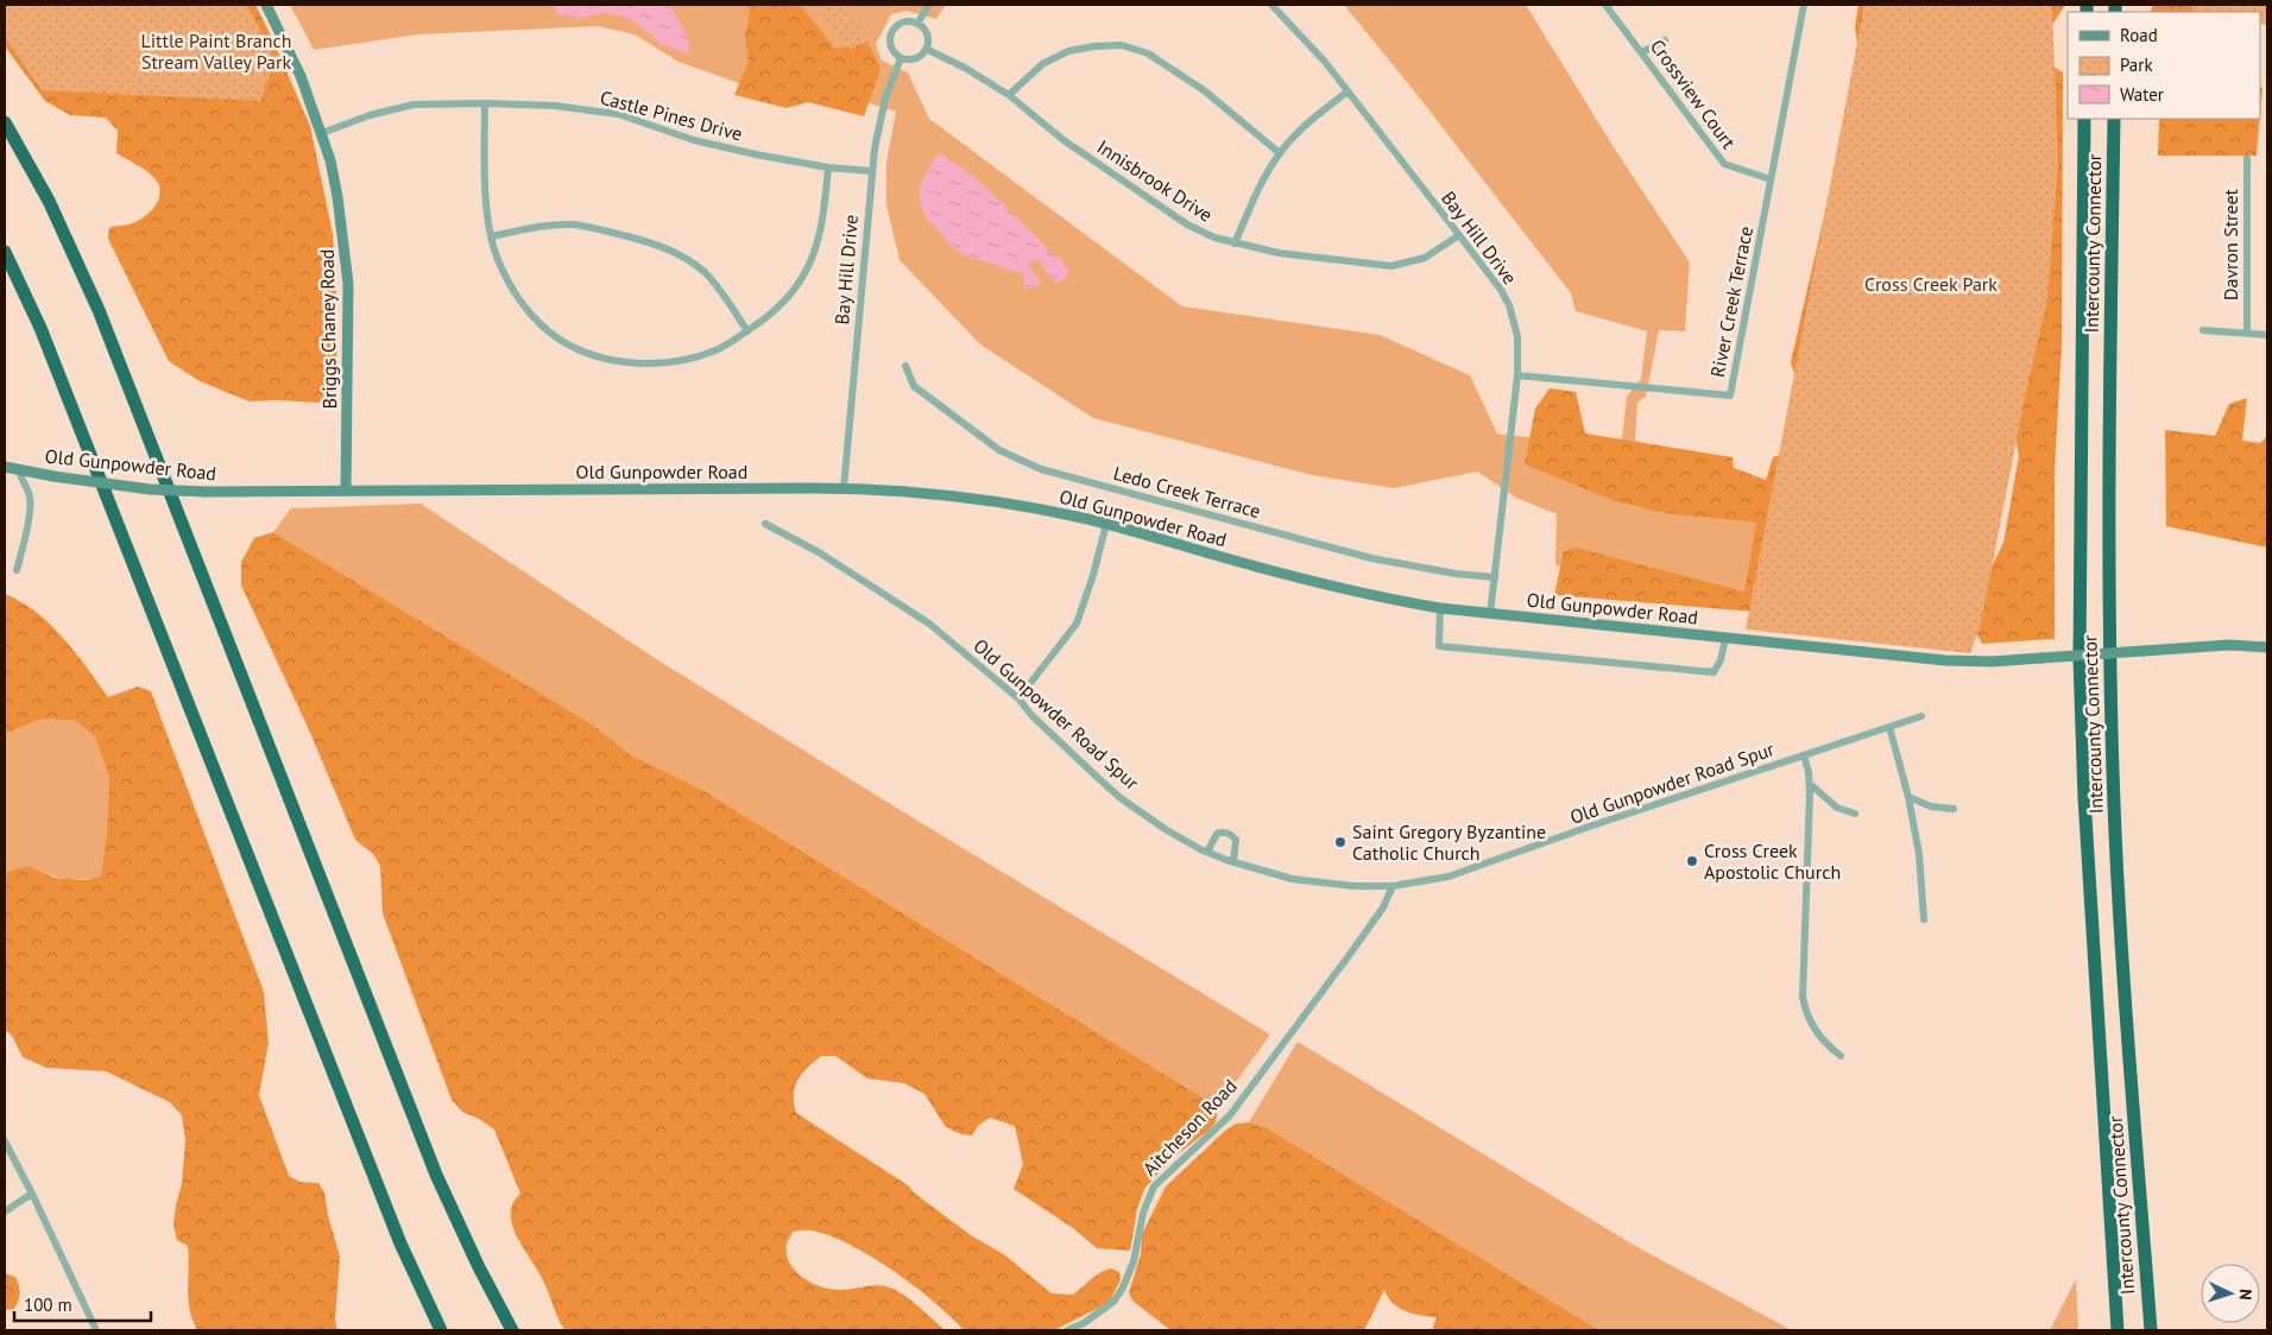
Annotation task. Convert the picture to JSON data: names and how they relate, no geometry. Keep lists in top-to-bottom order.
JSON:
{
  "streets": {
    "highway": ["Intercounty Connector"],
    "main road": ["Briggs Chaney Road", "Old Gunpowder Road"],
    "street": [
      "Crossview Court",
      "Castle Pines Drive",
      "Innisbrook Drive",
      "Bay Hill Drive",
      "Davron Street",
      "River Creek Terrace",
      "Ledo Creek Terrace",
      "Old Gunpowder Road Spur",
      "Aitcheson Road"
    ]
  },
  "crossings": [
    ["Crossview Court", "River Creek Terrace"],
    ["Castle Pines Drive", "Bay Hill Drive"],
    ["Castle Pines Drive", "Briggs Chaney Road"],
    ["Innisbrook Drive", "Bay Hill Drive"],
    ["Bay Hill Drive", "River Creek Terrace"],
    ["Bay Hill Drive", "Old Gunpowder Road"],
    ["Bay Hill Drive", "Ledo Creek Terrace"],
    ["Briggs Chaney Road", "Old Gunpowder Road"],
    ["Old Gunpowder Road Spur", "Aitcheson Road"]
  ],
  "parks": ["Little Paint Branch Stream Valley Park", "Cross Creek Park"],
  "places": ["Saint Gregory Byzantine Catholic Church", "Cross Creek Apostolic Church"],
  "legend": ["Road", "Park", "Water"],
  "scale_bar": "100 m",
  "north": "right"
}
